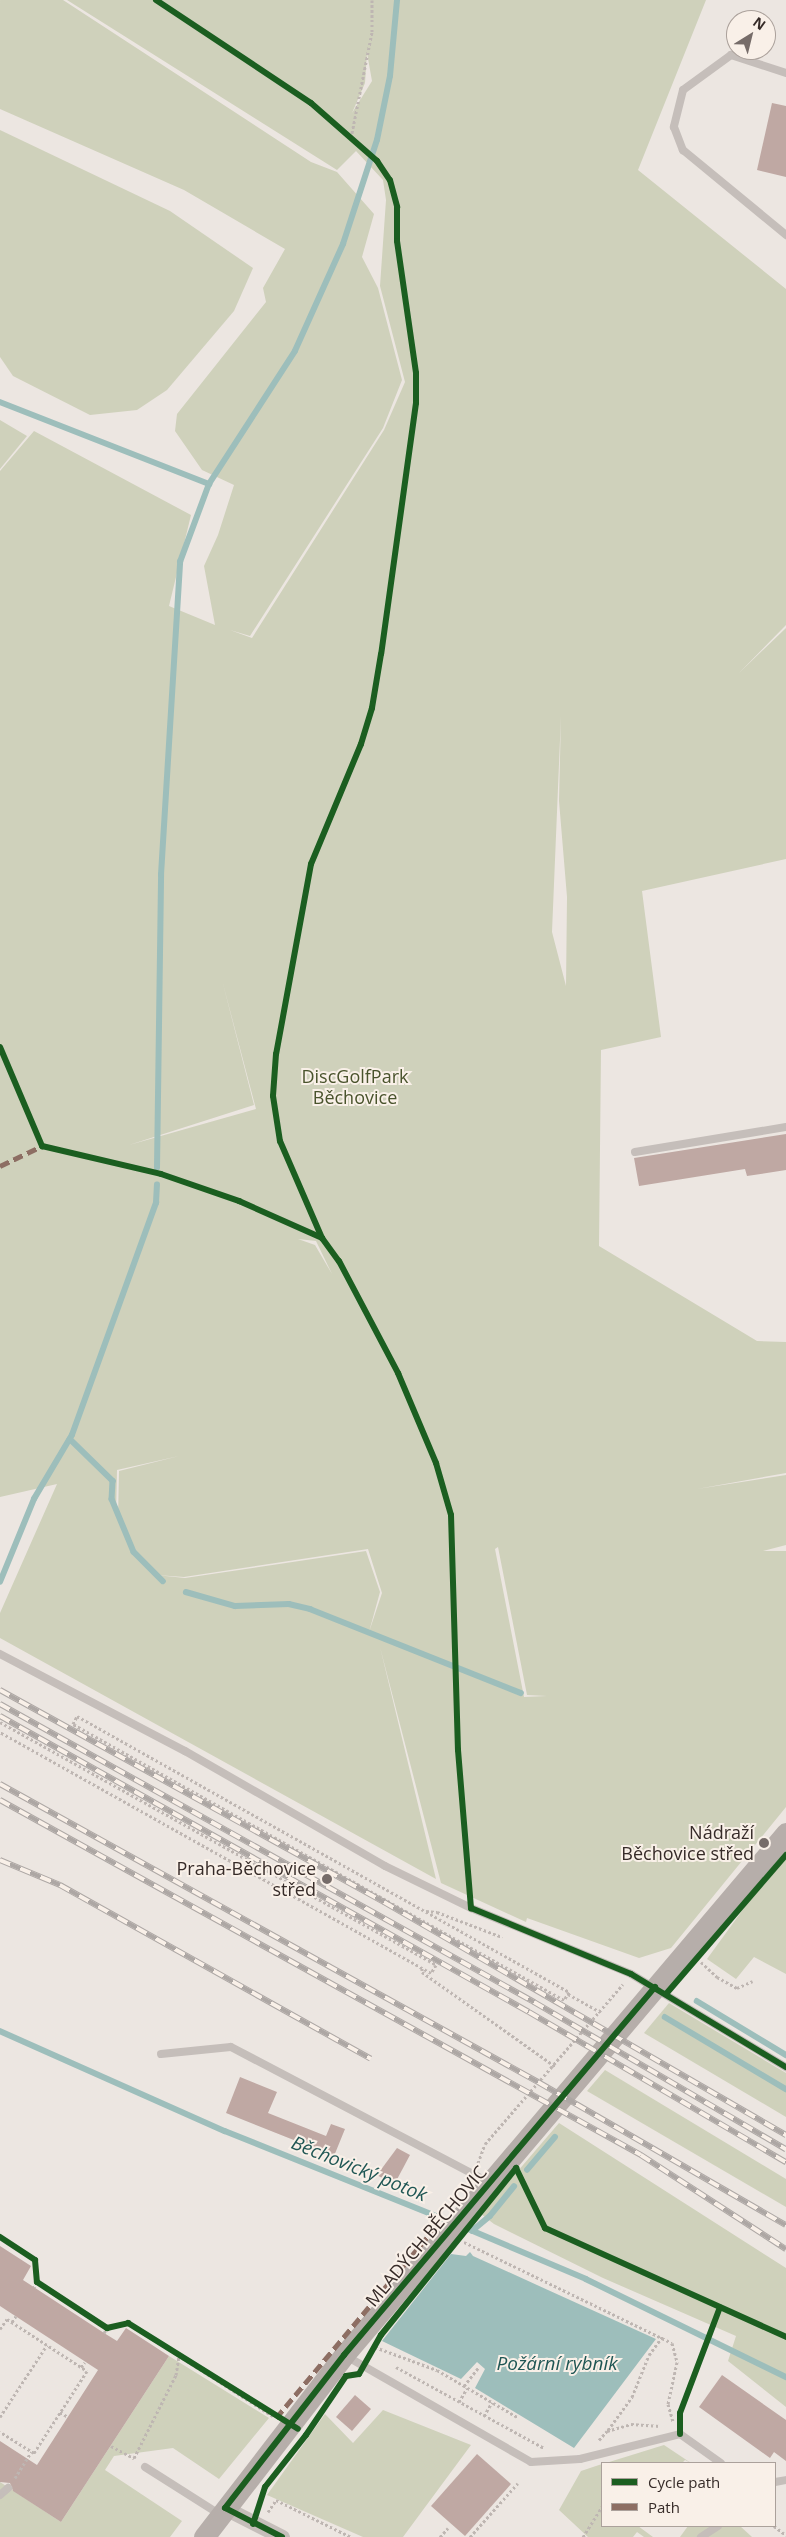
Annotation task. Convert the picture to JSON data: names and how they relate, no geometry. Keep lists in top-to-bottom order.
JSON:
{
  "streets": {
    "street": ["MLADÝCH BĚCHOVIC"]
  },
  "water": ["Běchovický potok", "Požární rybník"],
  "parks": ["DiscGolfPark Běchovice"],
  "places": ["Nádraží Běchovice střed", "Praha-Běchovice střed"],
  "legend": ["Cycle path", "Path"],
  "north": "top right"
}
